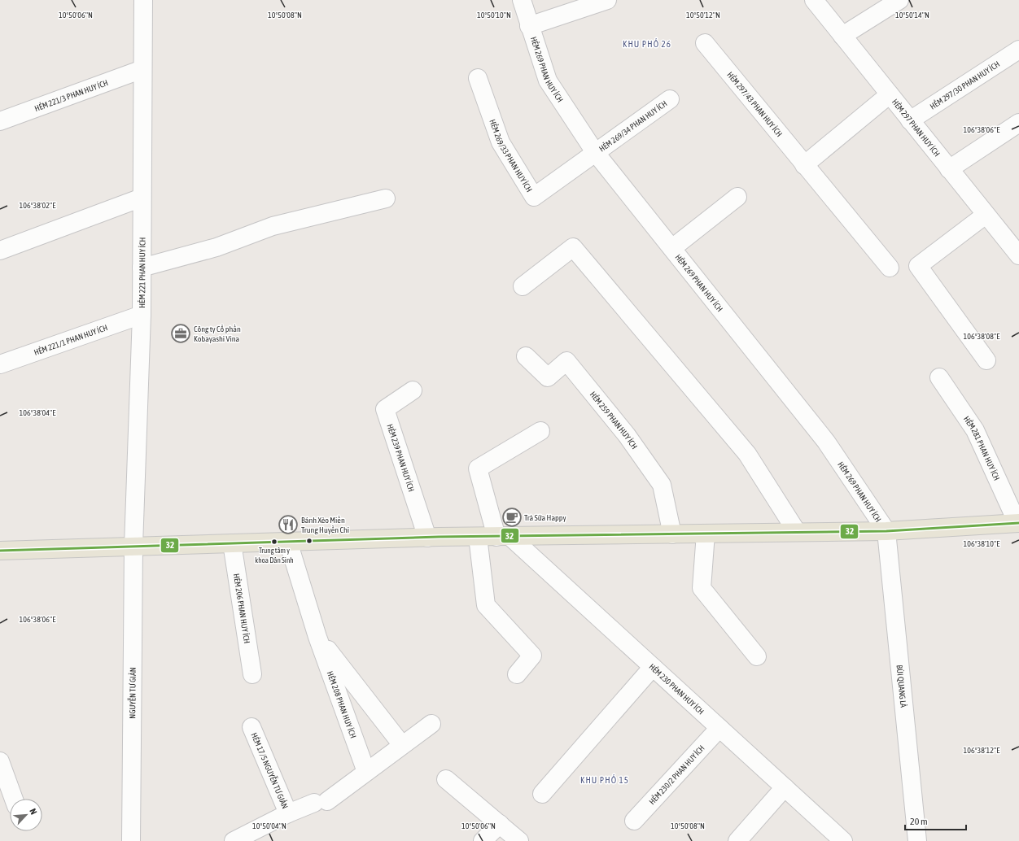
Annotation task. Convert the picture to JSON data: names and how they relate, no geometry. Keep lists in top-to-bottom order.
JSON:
{
  "streets": {
    "street": [
      "HẺM 269 PHAN HUY ÍCH",
      "HẺM 297/30 PHAN HUY ÍCH",
      "HẺM 221/3 PHAN HUY ÍCH",
      "HẺM 297/43 PHAN HUY ÍCH",
      "HẺM 269/34 PHAN HUY ÍCH",
      "HẺM 297 PHAN HUY ÍCH",
      "HẺM 269/33 PHAN HUY ÍCH",
      "HẺM 221 PHAN HUY ÍCH",
      "HẺM 221/1 PHAN HUY ÍCH",
      "HẺM 259 PHAN HUY ÍCH",
      "HẺM 281 PHAN HUY ÍCH",
      "HẺM 239 PHAN HUY ÍCH",
      "HẺM 206 PHAN HUY ÍCH",
      "BÙI QUANG LÀ",
      "HẺM 230 PHAN HUY ÍCH",
      "NGUYỄN TƯ GIẢN",
      "HẺM 208 PHAN HUY ÍCH",
      "HẺM 17/5 NGUYỄN TƯ GIẢN",
      "HẺM 230/2 PHAN HUY ÍCH"
    ]
  },
  "crossings": [
    ["HẺM 269 PHAN HUY ÍCH", "HẺM 269/34 PHAN HUY ÍCH"],
    ["HẺM 269 PHAN HUY ÍCH", "HẺM 269/33 PHAN HUY ÍCH"],
    ["HẺM 269 PHAN HUY ÍCH", "BÙI QUANG LÀ"],
    ["HẺM 297/30 PHAN HUY ÍCH", "HẺM 297 PHAN HUY ÍCH"],
    ["HẺM 221/3 PHAN HUY ÍCH", "HẺM 221 PHAN HUY ÍCH"],
    ["HẺM 269/34 PHAN HUY ÍCH", "HẺM 269/33 PHAN HUY ÍCH"],
    ["HẺM 221 PHAN HUY ÍCH", "HẺM 221/1 PHAN HUY ÍCH"],
    ["HẺM 221 PHAN HUY ÍCH", "NGUYỄN TƯ GIẢN"],
    ["HẺM 230 PHAN HUY ÍCH", "HẺM 230/2 PHAN HUY ÍCH"]
  ],
  "districts": ["KHU PHỐ 26", "KHU PHỐ 15"],
  "places": {
    "office": ["Công ty Cổ phần Kobayashi Vina"],
    "cafe": ["Trà Sữa Happy"],
    "restaurant": ["Bánh Xèo Miền Trung Huyền Chi"],
    "other": ["Trung tâm y khoa Dân Sinh"]
  },
  "lines": ["transit line 32"],
  "scale_bar": "20 m",
  "north": "top right",
  "coordinates": [
    "10°50'06\"N",
    "10°50'08\"N",
    "10°50'10\"N",
    "10°50'12\"N",
    "10°50'14\"N",
    "106°38'06\"E",
    "106°38'02\"E",
    "106°38'08\"E",
    "106°38'04\"E",
    "106°38'10\"E",
    "106°38'12\"E",
    "10°50'04\"N"
  ]
}
